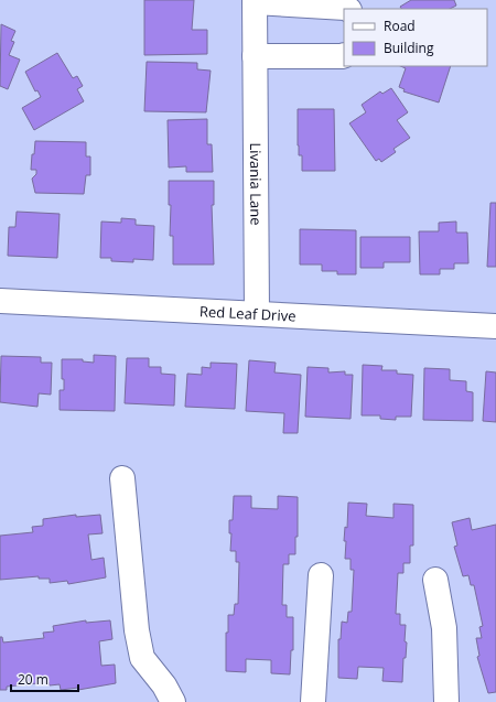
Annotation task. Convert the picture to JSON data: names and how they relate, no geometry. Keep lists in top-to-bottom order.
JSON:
{
  "streets": {
    "street": ["Livania Lane", "Red Leaf Drive"]
  },
  "crossings": [
    ["Livania Lane", "Red Leaf Drive"]
  ],
  "legend": ["Road", "Building"],
  "scale_bar": "20 m"
}
